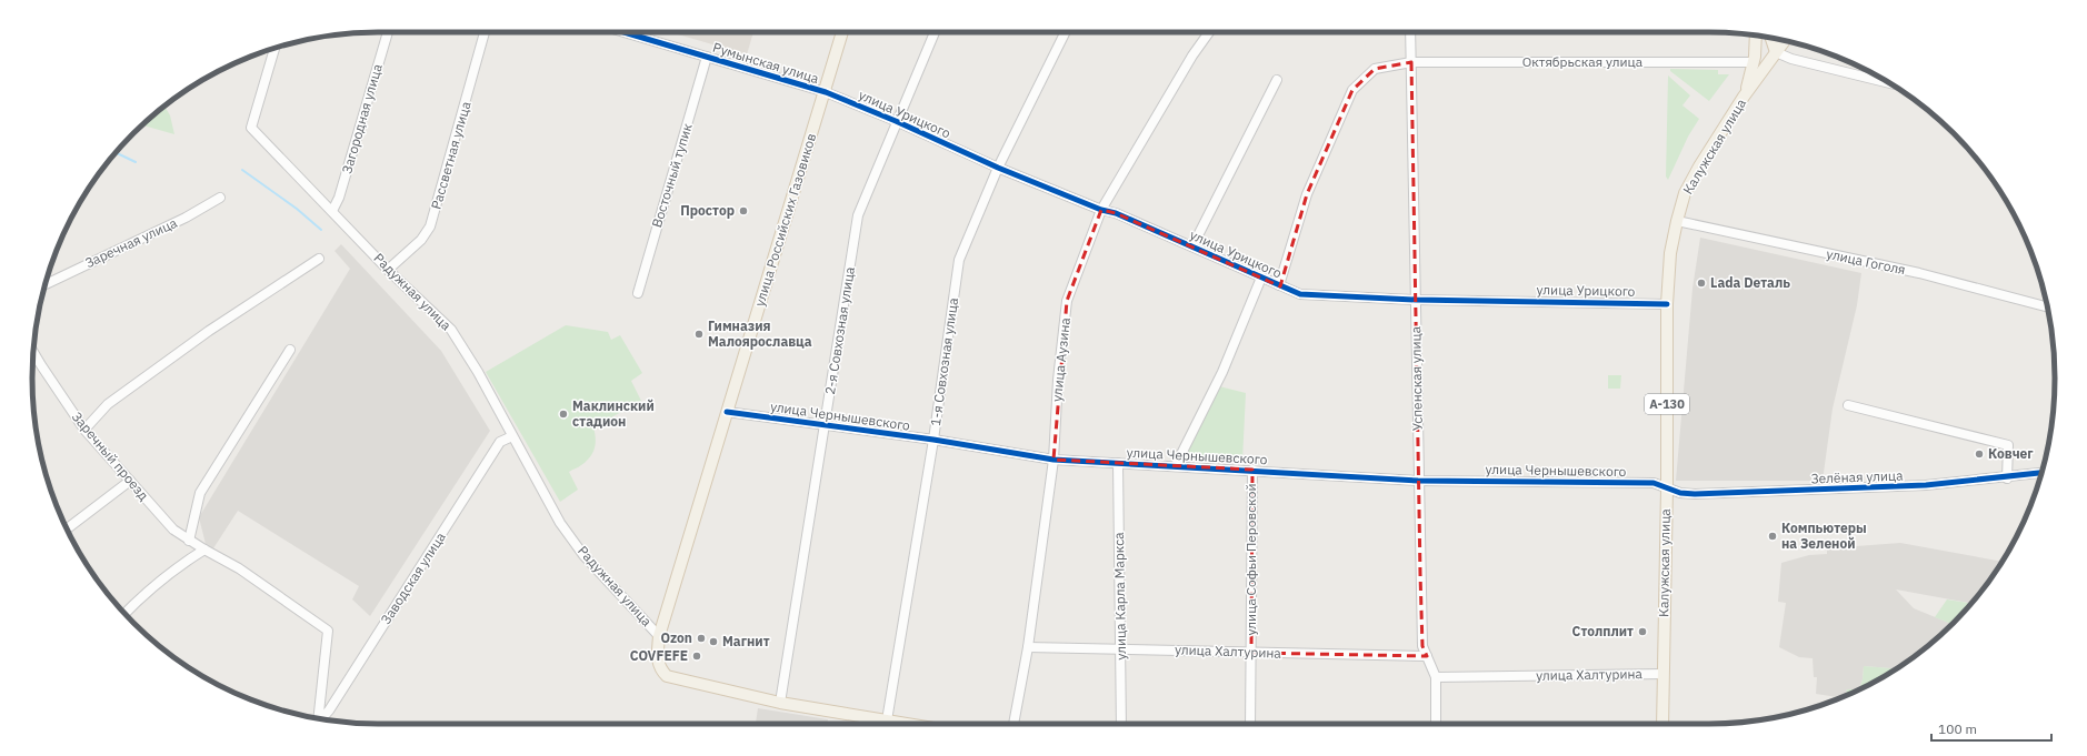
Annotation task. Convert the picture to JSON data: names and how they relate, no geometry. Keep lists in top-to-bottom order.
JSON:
{
  "streets": {
    "main road": ["Калужская улица", "улица Российских Газовиков", "А-130"],
    "street": [
      "Октябрьская улица",
      "Румынская улица",
      "улица Урицкого",
      "Загородная улица",
      "Рассветная улица",
      "Восточный тупик",
      "Заречная улица",
      "улица Гоголя",
      "Радужная улица",
      "2-я Совхозная улица",
      "улица Аузина",
      "1-я Совхозная улица",
      "Успенская улица",
      "улица Чернышевского",
      "Заречный проезд",
      "Зелёная улица",
      "улица Софьи Перовской",
      "Заводская улица",
      "улица Карла Маркса",
      "улица Халтурина"
    ]
  },
  "crossings": [
    ["Октябрьская улица", "Успенская улица"],
    ["Румынская улица", "улица Урицкого"],
    ["Румынская улица", "Восточный тупик"],
    ["Румынская улица", "улица Российских Газовиков"],
    ["улица Урицкого", "Калужская улица"],
    ["улица Урицкого", "улица Российских Газовиков"],
    ["улица Урицкого", "2-я Совхозная улица"],
    ["улица Урицкого", "улица Аузина"],
    ["улица Урицкого", "1-я Совхозная улица"],
    ["улица Урицкого", "Успенская улица"],
    ["Загородная улица", "Радужная улица"],
    ["Калужская улица", "улица Гоголя"],
    ["Калужская улица", "А-130"],
    ["Калужская улица", "улица Чернышевского"],
    ["Калужская улица", "Зелёная улица"],
    ["Калужская улица", "улица Халтурина"],
    ["Рассветная улица", "Радужная улица"],
    ["улица Российских Газовиков", "Радужная улица"],
    ["улица Российских Газовиков", "2-я Совхозная улица"],
    ["улица Российских Газовиков", "улица Чернышевского"],
    ["Радужная улица", "Заводская улица"],
    ["2-я Совхозная улица", "улица Чернышевского"],
    ["улица Аузина", "улица Чернышевского"],
    ["улица Аузина", "улица Халтурина"],
    ["1-я Совхозная улица", "улица Чернышевского"],
    ["Успенская улица", "улица Чернышевского"],
    ["Успенская улица", "улица Халтурина"],
    ["улица Чернышевского", "Зелёная улица"],
    ["улица Чернышевского", "улица Софьи Перовской"],
    ["улица Чернышевского", "улица Карла Маркса"],
    ["улица Софьи Перовской", "улица Халтурина"],
    ["улица Карла Маркса", "улица Халтурина"]
  ],
  "places": [
    "Простор",
    "Lada Dеталь",
    "Гимназия Малоярославца",
    "Маклинский стадион",
    "Ковчег",
    "Компьютеры на Зеленой",
    "Столплит",
    "Ozon",
    "Магнит",
    "COVFEFE"
  ],
  "scale_bar": "100 m"
}
